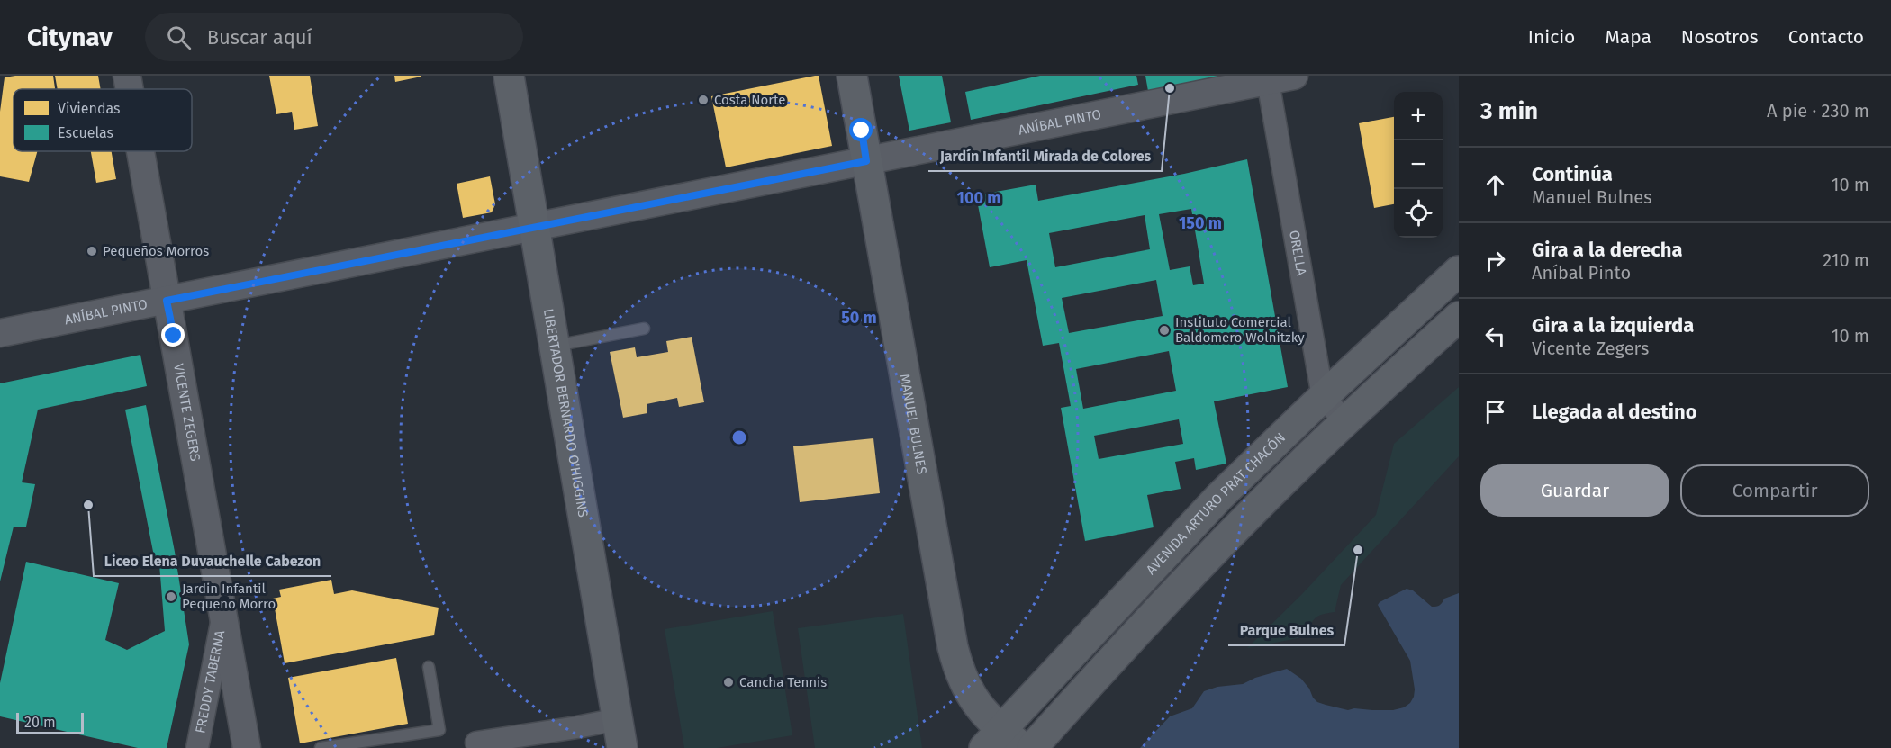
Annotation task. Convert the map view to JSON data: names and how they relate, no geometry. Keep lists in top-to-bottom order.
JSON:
{
  "streets": {
    "main road": ["LIBERTADOR BERNARDO O'HIGGINS", "MANUEL BULNES", "AVENIDA ARTURO PRAT CHACÓN"],
    "street": [
      "ANÍBAL PINTO",
      "ORELLA",
      "VICENTE ZEGERS",
      "FREDDY TABERNA"
    ]
  },
  "crossings": [
    ["ANÍBAL PINTO", "ORELLA"],
    ["ANÍBAL PINTO", "VICENTE ZEGERS"],
    ["ANÍBAL PINTO", "LIBERTADOR BERNARDO O'HIGGINS"],
    ["ANÍBAL PINTO", "MANUEL BULNES"],
    ["ORELLA", "AVENIDA ARTURO PRAT CHACÓN"],
    ["VICENTE ZEGERS", "FREDDY TABERNA"],
    ["MANUEL BULNES", "AVENIDA ARTURO PRAT CHACÓN"]
  ],
  "places": [
    "Jardín Infantil Mirada de Colores",
    "Costa Norte",
    "Pequeños Morros",
    "Instituto Comercial Baldomero Wolnitzky",
    "Liceo Elena Duvauchelle Cabezon",
    "Parque Bulnes",
    "Jardin Infantil Pequeño Morro",
    "Cancha Tennis"
  ],
  "legend": ["Viviendas", "Escuelas"],
  "scale_bar": "20 m",
  "page": {
    "header": "Citynav",
    "search": "Buscar aquí",
    "nav": [
      "Inicio",
      "Mapa",
      "Nosotros",
      "Contacto"
    ],
    "heading": ["3 min", "A pie · 230 m"],
    "map_buttons": ["+", "−"],
    "list": [
      ["Continúa", "Manuel Bulnes", "10 m"],
      ["Gira a la derecha", "Aníbal Pinto", "210 m"],
      ["Gira a la izquierda", "Vicente Zegers", "10 m"],
      "Llegada al destino"
    ],
    "buttons": ["Guardar", "Compartir"],
    "scale": "20 m"
  },
  "rings": ["100 m", "150 m", "50 m"]
}
